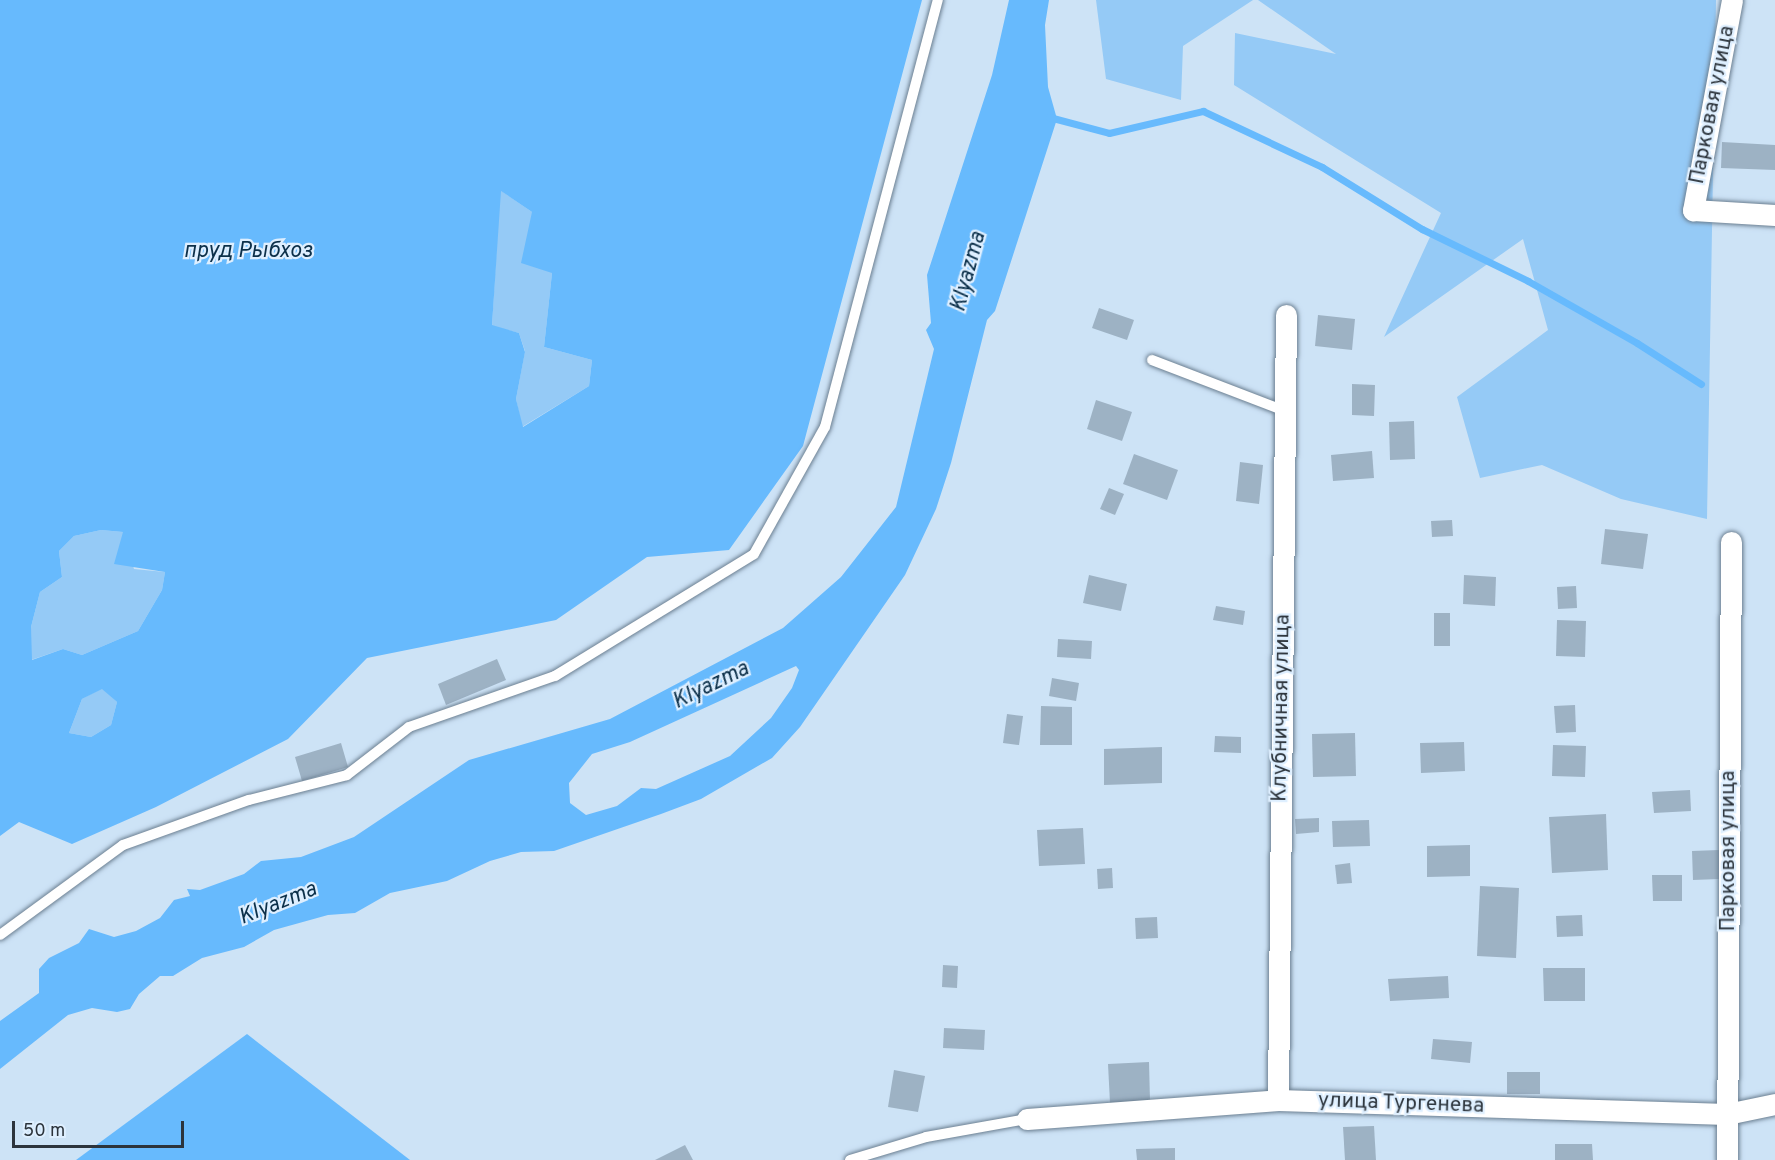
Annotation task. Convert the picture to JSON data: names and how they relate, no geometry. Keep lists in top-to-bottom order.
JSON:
{
  "streets": {
    "street": ["Парковая улица", "Клубничная улица", "улица Тургенева"]
  },
  "crossings": [
    ["Парковая улица", "улица Тургенева"],
    ["Клубничная улица", "улица Тургенева"]
  ],
  "water": ["пруд Рыбхоз", "Klyazma"],
  "scale_bar": "50 m"
}
